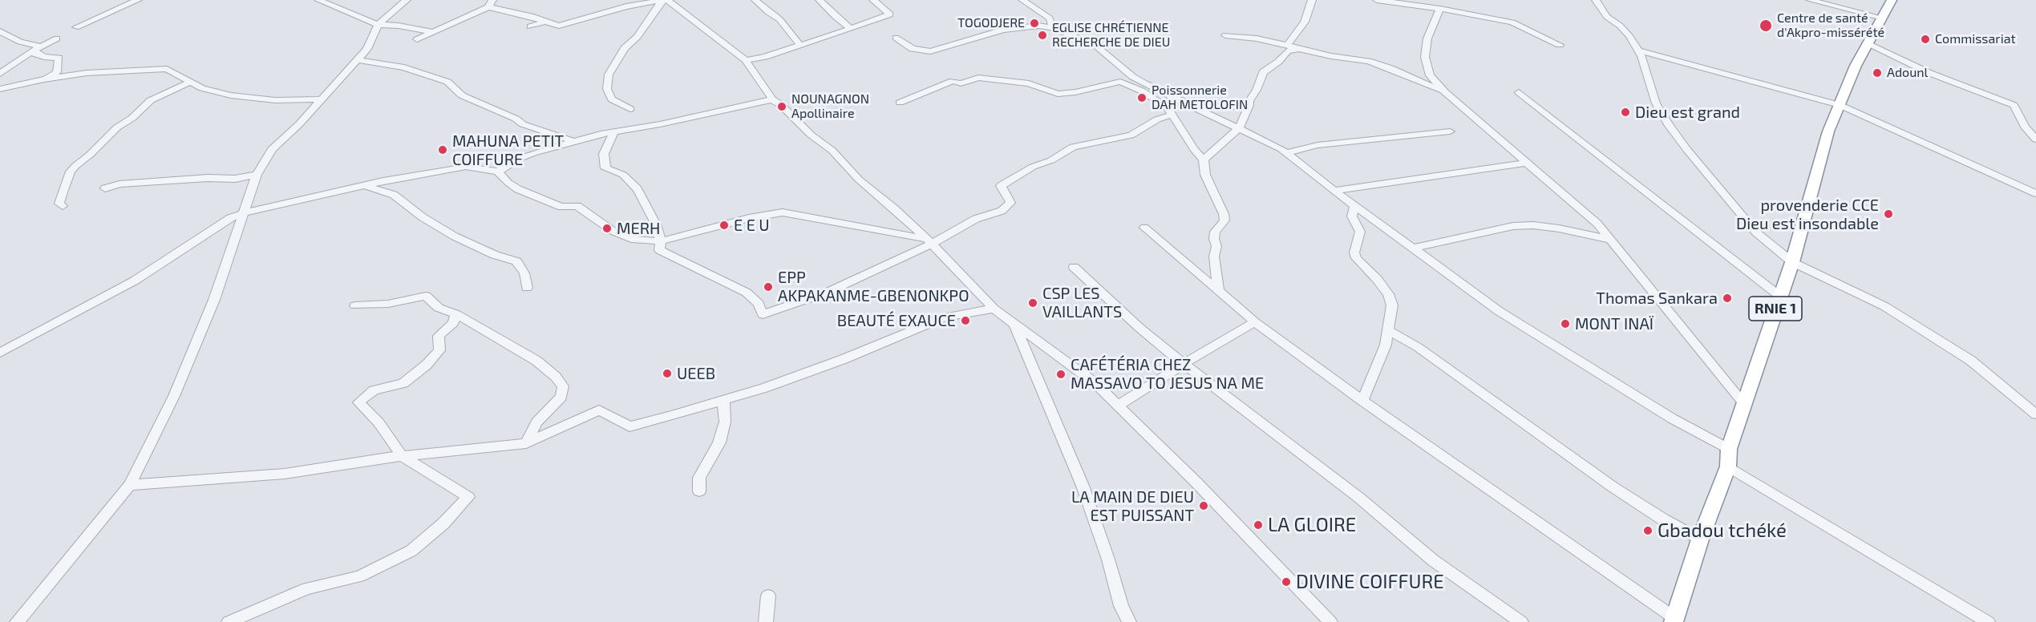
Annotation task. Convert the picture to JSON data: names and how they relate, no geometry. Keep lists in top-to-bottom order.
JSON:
{
  "streets": {
    "highway": ["RNIE 1"]
  },
  "places": [
    "TOGODJERE",
    "Centre de santé d'Akpro-missérété",
    "EGLISE CHRÉTIENNE RECHERCHE DE DIEU",
    "Commissariat",
    "Adounl",
    "Poissonnerie DAH METOLOFIN",
    "NOUNAGNON Apollinaire",
    "Dieu est grand",
    "MAHUNA PETIT COIFFURE",
    "provenderie CCE Dieu est insondable",
    "E E U",
    "MERH",
    "EPP AKPAKANME-GBENONKPO",
    "Thomas Sankara",
    "CSP LES VAILLANTS",
    "BEAUTÉ EXAUCE",
    "MONT INAÏ",
    "UEEB",
    "CAFÉTÉRIA CHEZ MASSAVO TO JESUS NA ME",
    "LA MAIN DE DIEU EST PUISSANT",
    "LA GLOIRE",
    "Gbadou tchéké",
    "DIVINE COIFFURE"
  ]
}
